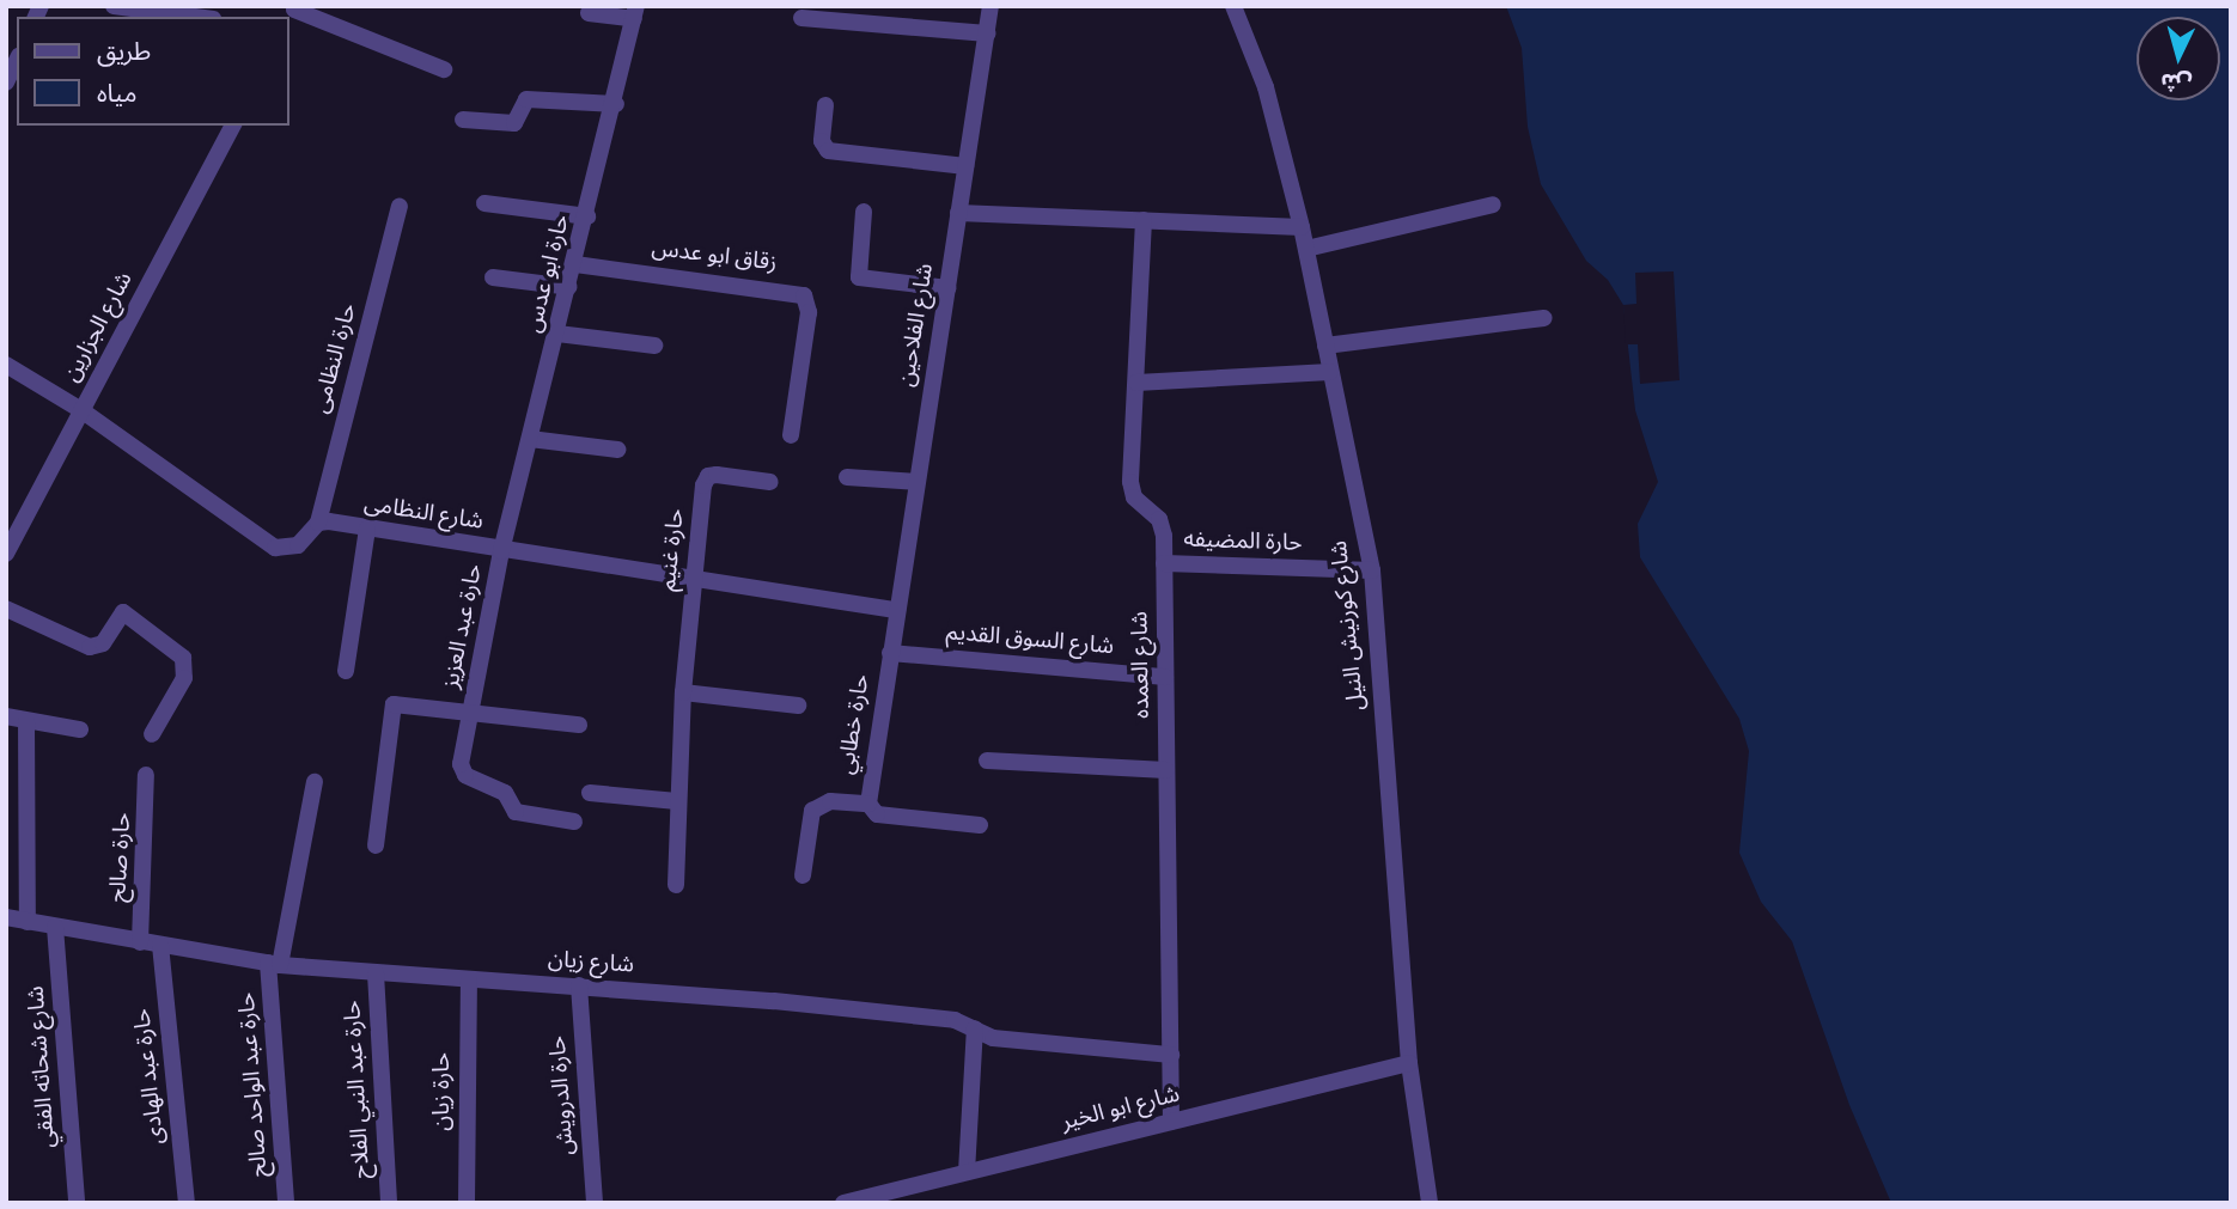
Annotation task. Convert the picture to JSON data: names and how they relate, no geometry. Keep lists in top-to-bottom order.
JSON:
{
  "streets": {
    "street": [
      "زقاق ابو عدس",
      "حارة ابو عدس",
      "شارع الفلاحين",
      "شارع الجزارين",
      "حارة النظامى",
      "شارع النظامى",
      "حارة المضيفه",
      "حارة غنيم",
      "شارع كورنيش النيل",
      "حارة عبد العزيز",
      "شارع السوق القديم",
      "شارع العمده",
      "حارة خطابي",
      "حارة صالح",
      "شارع زيان",
      "شارع شحاته الفقي",
      "حارة عبد الهادى",
      "حارة عبد الواحد صالح",
      "حارة عبد النبي الفلاح",
      "حارة زيان",
      "حارة الدرويش",
      "شارع ابو الخير"
    ]
  },
  "crossings": [
    ["زقاق ابو عدس", "حارة ابو عدس"],
    ["حارة ابو عدس", "شارع النظامى"],
    ["حارة ابو عدس", "حارة عبد العزيز"],
    ["شارع الفلاحين", "شارع النظامى"],
    ["شارع الفلاحين", "شارع السوق القديم"],
    ["شارع الفلاحين", "حارة خطابي"],
    ["حارة النظامى", "شارع النظامى"],
    ["شارع النظامى", "حارة غنيم"],
    ["شارع النظامى", "حارة عبد العزيز"],
    ["حارة المضيفه", "شارع كورنيش النيل"],
    ["حارة المضيفه", "شارع العمده"],
    ["شارع كورنيش النيل", "شارع ابو الخير"],
    ["شارع السوق القديم", "شارع العمده"],
    ["شارع السوق القديم", "حارة خطابي"],
    ["شارع العمده", "شارع زيان"],
    ["شارع العمده", "شارع ابو الخير"],
    ["حارة صالح", "شارع زيان"],
    ["شارع زيان", "شارع شحاته الفقي"],
    ["شارع زيان", "حارة عبد الهادى"],
    ["شارع زيان", "حارة عبد الواحد صالح"],
    ["شارع زيان", "حارة عبد النبي الفلاح"],
    ["شارع زيان", "حارة زيان"],
    ["شارع زيان", "حارة الدرويش"]
  ],
  "legend": ["طريق", "مياه"],
  "north": "bottom"
}
